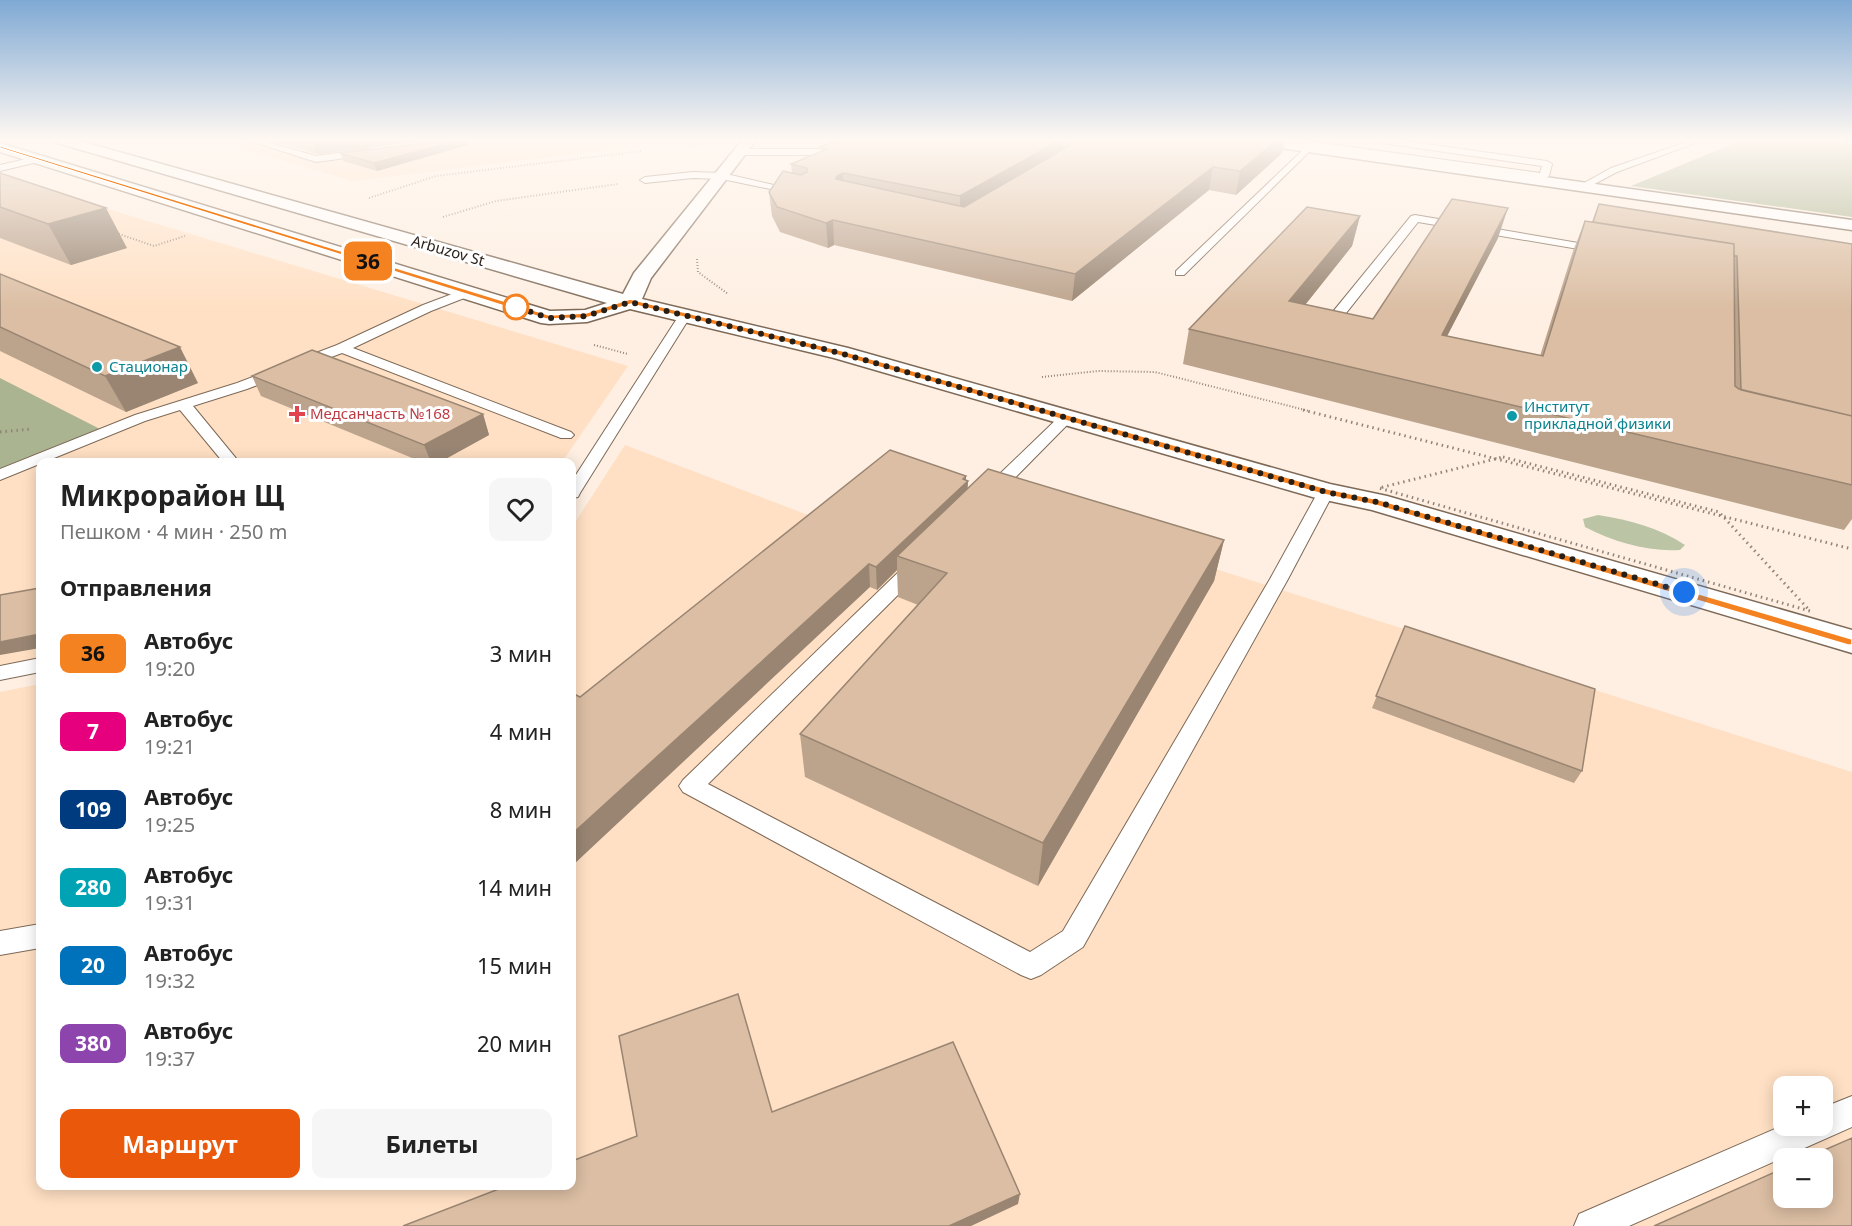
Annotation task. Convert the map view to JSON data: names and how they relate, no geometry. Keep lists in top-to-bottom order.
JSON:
{
  "streets": {
    "main road": ["Arbuzov St"]
  },
  "places": {
    "other": ["Стационар", "Институт прикладной физики"],
    "health": ["Медсанчасть №168"]
  },
  "lines": ["bus line 36"],
  "page": {
    "on_map": "36",
    "heading": [
      ["Микрорайон Щ", "Пешком · 4 мин · 250 m"],
      "Отправления"
    ],
    "list": [
      {
        "mark": "36",
        "name": "Автобус",
        "note": "19:20",
        "value": "3 мин"
      },
      {
        "mark": "7",
        "name": "Автобус",
        "note": "19:21",
        "value": "4 мин"
      },
      {
        "mark": "109",
        "name": "Автобус",
        "note": "19:25",
        "value": "8 мин"
      },
      {
        "mark": "280",
        "name": "Автобус",
        "note": "19:31",
        "value": "14 мин"
      },
      {
        "mark": "20",
        "name": "Автобус",
        "note": "19:32",
        "value": "15 мин"
      },
      {
        "mark": "380",
        "name": "Автобус",
        "note": "19:37",
        "value": "20 мин"
      }
    ],
    "map_buttons": ["+", "−"],
    "buttons": ["Маршрут", "Билеты"]
  }
}
